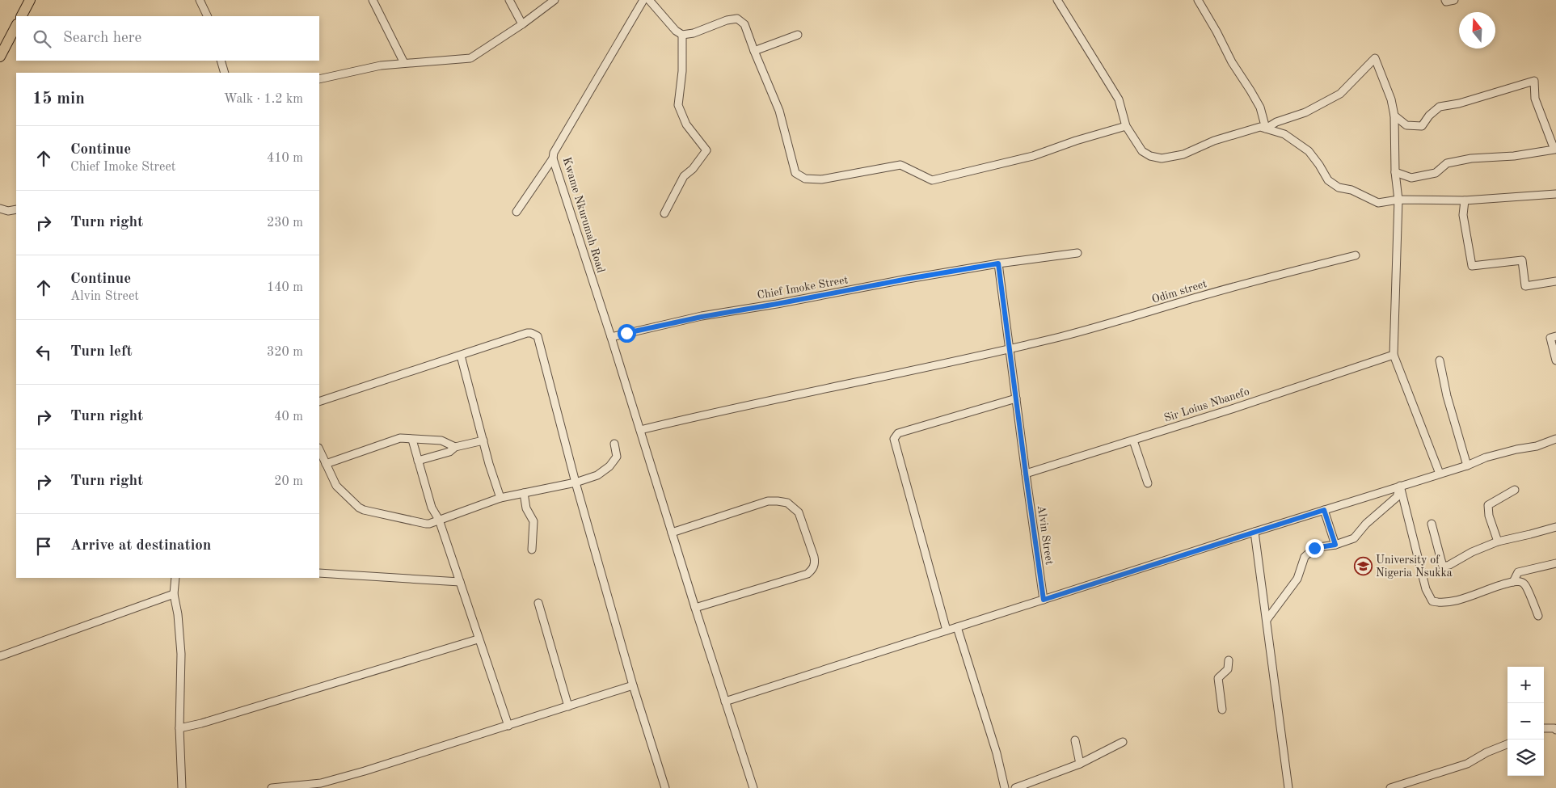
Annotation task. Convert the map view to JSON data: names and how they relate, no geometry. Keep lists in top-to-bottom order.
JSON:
{
  "streets": {
    "street": [
      "Kwame Nkurumah Road",
      "Chief Imoke Street",
      "Odim street",
      "Sir Loius Nbanefo",
      "Alvin Street"
    ]
  },
  "crossings": [
    ["Kwame Nkurumah Road", "Chief Imoke Street"],
    ["Kwame Nkurumah Road", "Odim street"],
    ["Chief Imoke Street", "Alvin Street"],
    ["Odim street", "Alvin Street"],
    ["Sir Loius Nbanefo", "Alvin Street"]
  ],
  "places": {
    "school or university": ["University of Nigeria Nsukka"]
  },
  "north": "top",
  "page": {
    "search": "Search here",
    "heading": ["15 min", "Walk · 1.2 km"],
    "list": [
      ["Continue", "Chief Imoke Street", "410 m"],
      ["Turn right", "230 m"],
      ["Continue", "Alvin Street", "140 m"],
      ["Turn left", "320 m"],
      ["Turn right", "40 m"],
      ["Turn right", "20 m"],
      "Arrive at destination"
    ],
    "map_buttons": ["+", "−"]
  }
}
